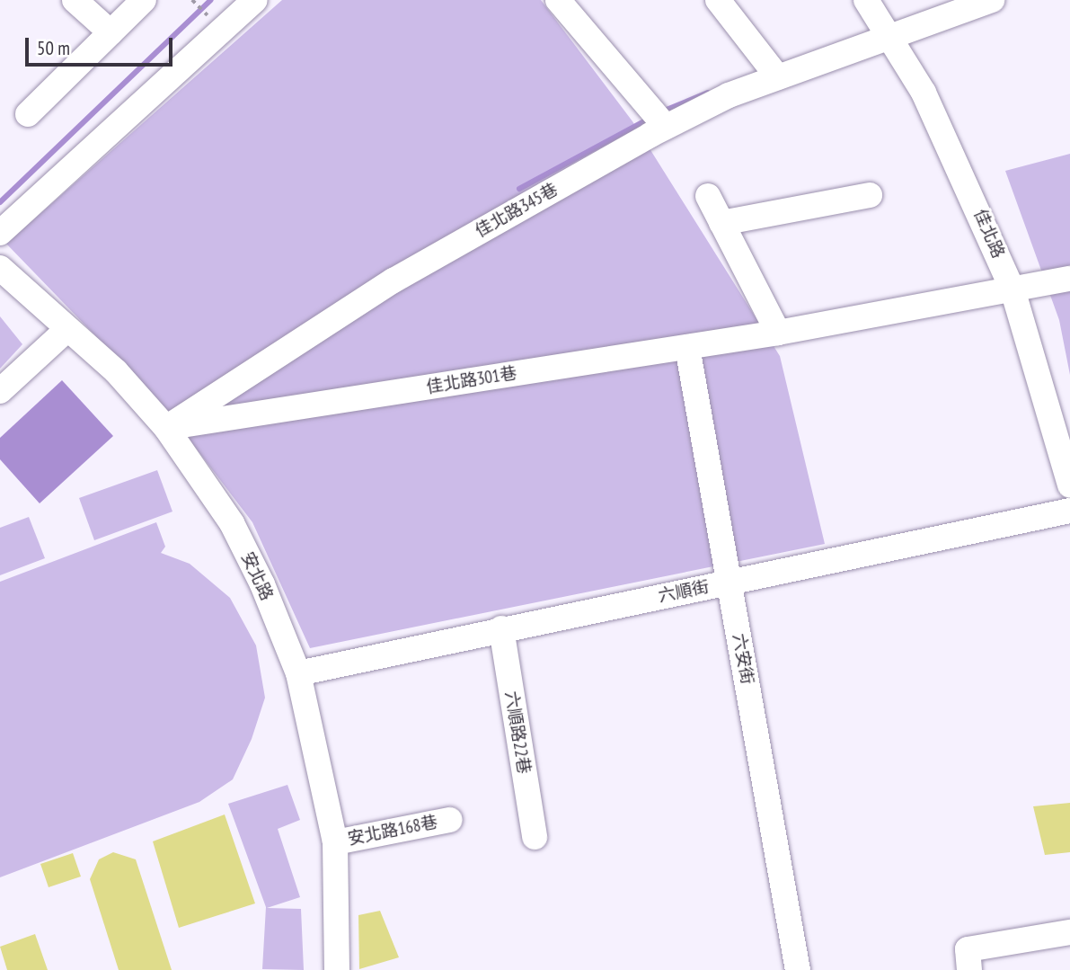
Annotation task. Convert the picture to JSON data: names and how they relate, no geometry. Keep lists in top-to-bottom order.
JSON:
{
  "streets": {
    "street": [
      "佳北路345巷",
      "佳北路",
      "佳北路301巷",
      "安北路",
      "六順街",
      "六安街",
      "六順路22巷",
      "安北路168巷"
    ]
  },
  "crossings": [
    ["佳北路345巷", "佳北路"],
    ["佳北路345巷", "佳北路301巷"],
    ["佳北路345巷", "安北路"],
    ["佳北路", "佳北路301巷"],
    ["佳北路301巷", "安北路"],
    ["佳北路301巷", "六安街"],
    ["安北路", "六順街"],
    ["安北路", "安北路168巷"],
    ["六順街", "六安街"],
    ["六順街", "六順路22巷"]
  ],
  "scale_bar": "50 m"
}
